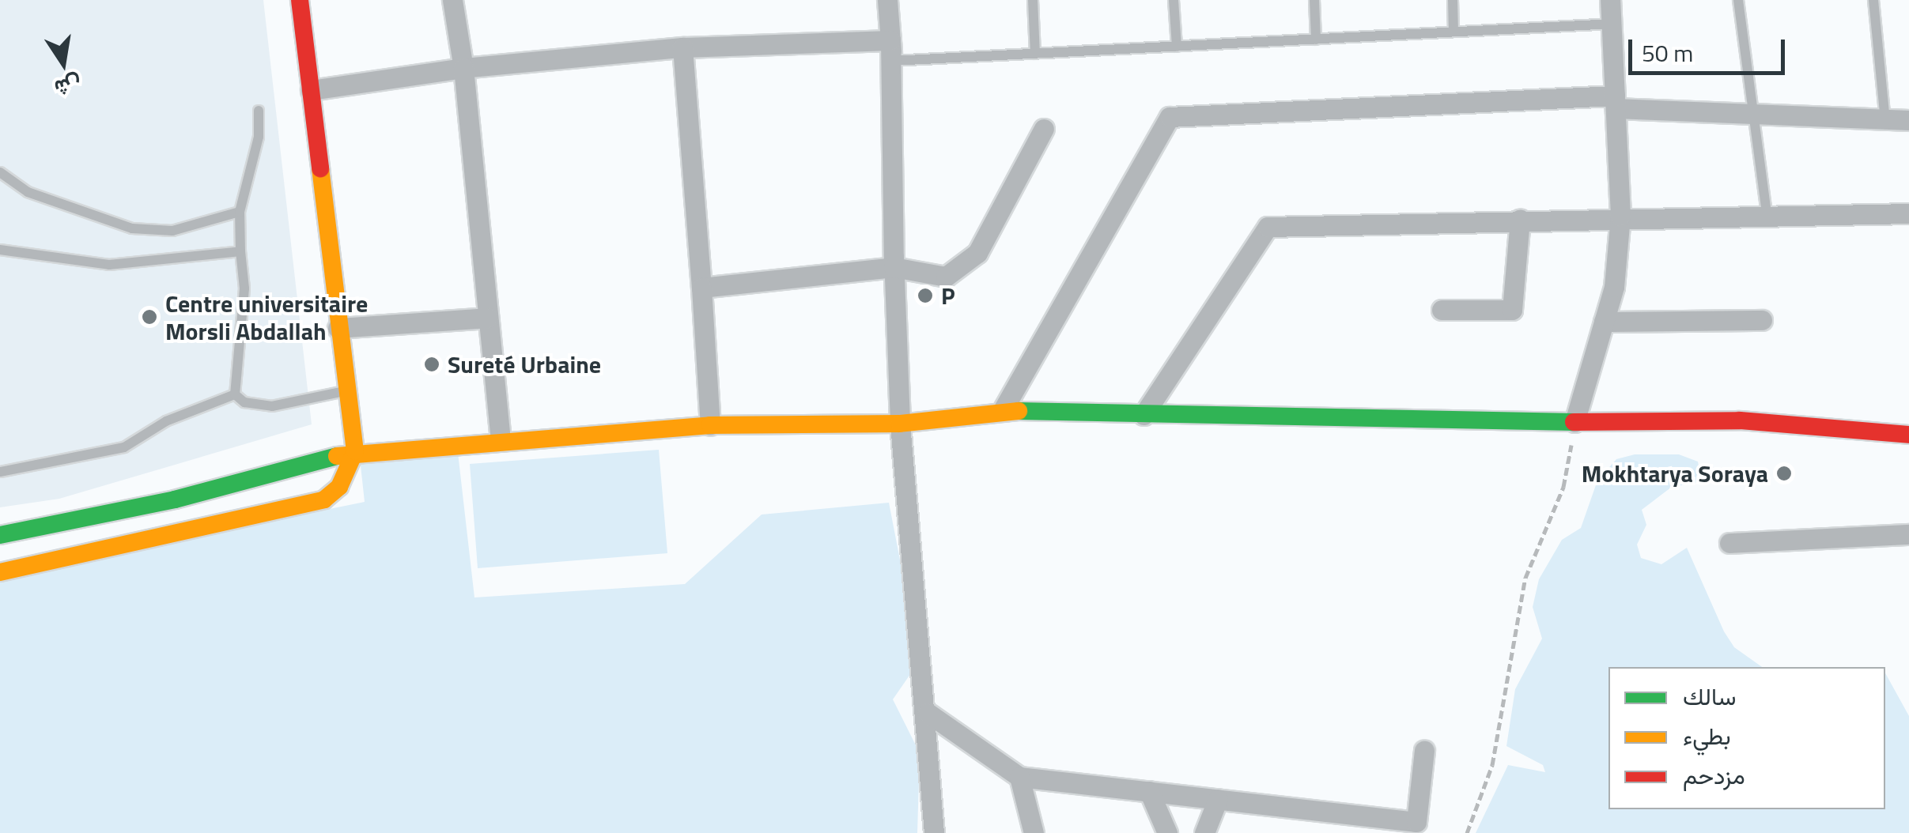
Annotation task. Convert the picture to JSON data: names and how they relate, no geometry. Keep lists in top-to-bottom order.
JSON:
{
  "places": [
    "P",
    "Centre universitaire Morsli Abdallah",
    "Sureté Urbaine",
    "Mokhtarya Soraya"
  ],
  "legend": ["سالك", "بطيء", "مزدحم"],
  "scale_bar": "50 m",
  "north": "bottom"
}
